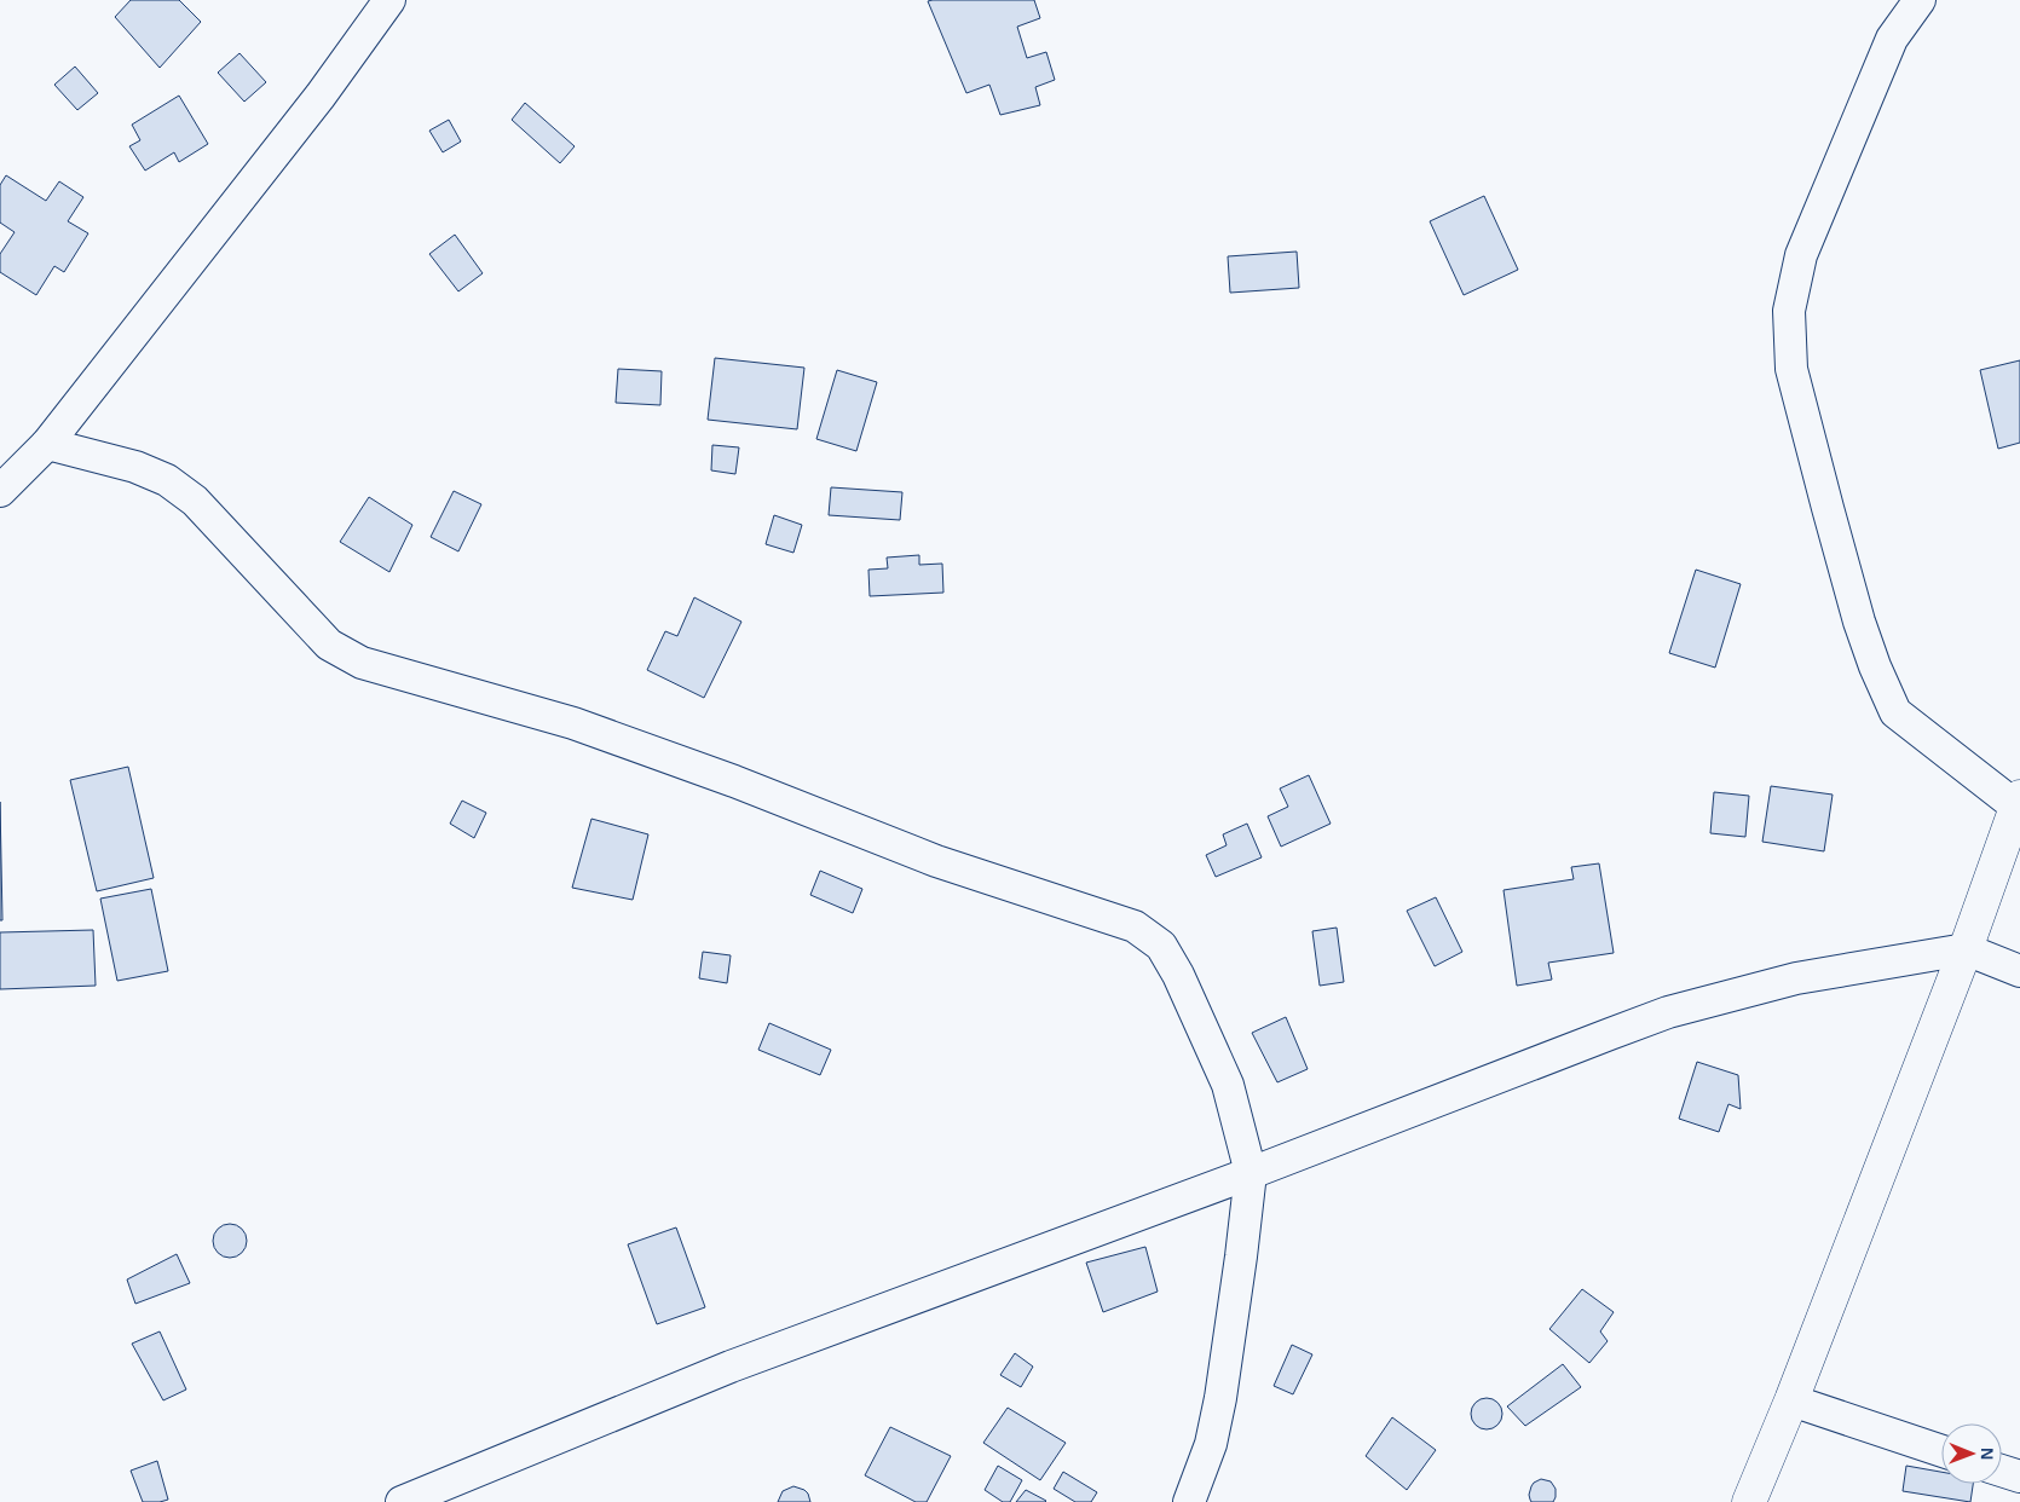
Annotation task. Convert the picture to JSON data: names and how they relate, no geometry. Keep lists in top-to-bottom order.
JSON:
{
  "north": "right"
}
